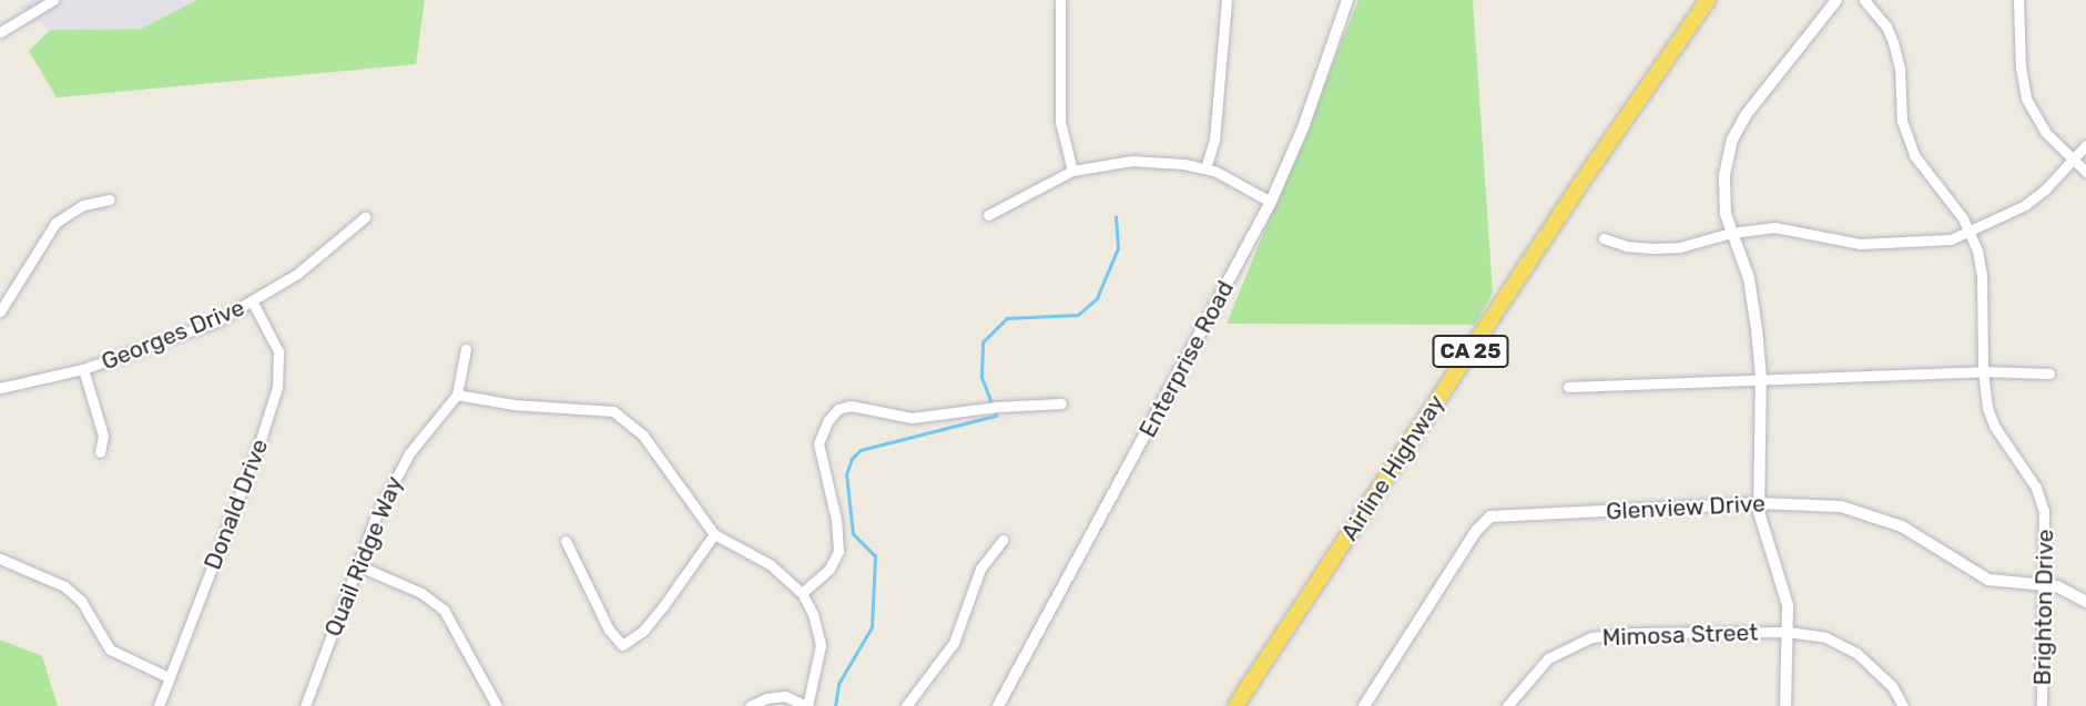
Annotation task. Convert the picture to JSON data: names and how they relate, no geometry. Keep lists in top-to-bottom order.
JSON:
{
  "streets": {
    "main road": ["CA 25", "Airline Highway"],
    "street": [
      "Georges Drive",
      "Enterprise Road",
      "Donald Drive",
      "Glenview Drive",
      "Quail Ridge Way",
      "Brighton Drive",
      "Mimosa Street"
    ]
  },
  "crossings": [
    ["Georges Drive", "Donald Drive"],
    ["Glenview Drive", "Brighton Drive"]
  ]
}
